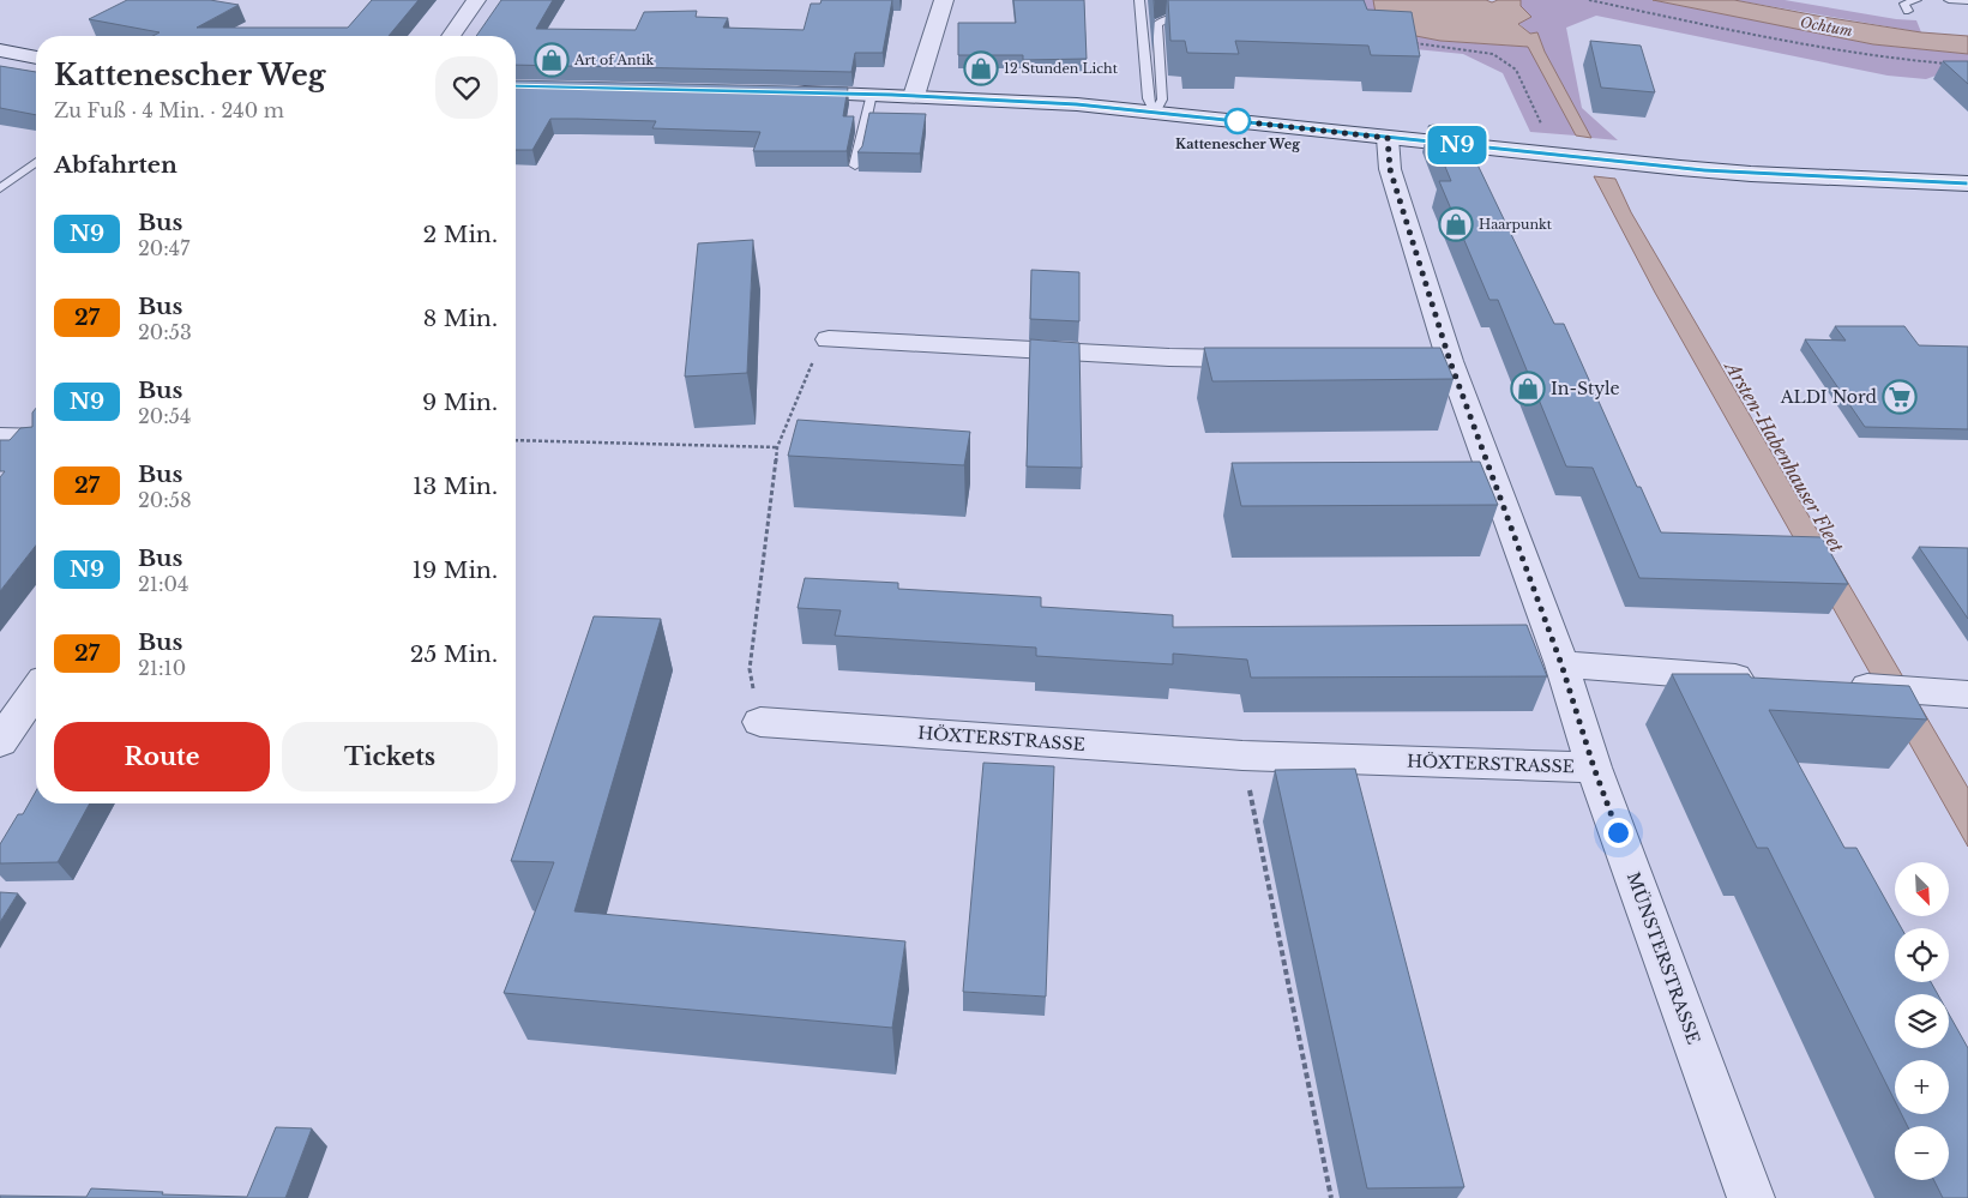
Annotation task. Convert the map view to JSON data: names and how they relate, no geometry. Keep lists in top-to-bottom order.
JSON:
{
  "streets": {
    "street": ["HÖXTERSTRASSE", "MÜNSTERSTRASSE"]
  },
  "crossings": [
    ["HÖXTERSTRASSE", "MÜNSTERSTRASSE"]
  ],
  "water": ["Ochtum", "Arsten-Habenhauser Fleet"],
  "places": {
    "shop": [
      "Art of Antik",
      "12 Stunden Licht",
      "Haarpunkt",
      "In-Style"
    ],
    "other": ["Kattenescher Weg"],
    "supermarket": ["ALDI Nord"]
  },
  "lines": ["bus line N9"],
  "north": "bottom right",
  "page": {
    "on_map": "N9",
    "heading": [
      ["Kattenescher Weg", "Zu Fuß · 4 Min. · 240 m"],
      "Abfahrten"
    ],
    "list": [
      {
        "mark": "N9",
        "name": "Bus",
        "note": "20:47",
        "value": "2 Min."
      },
      {
        "mark": "27",
        "name": "Bus",
        "note": "20:53",
        "value": "8 Min."
      },
      {
        "mark": "N9",
        "name": "Bus",
        "note": "20:54",
        "value": "9 Min."
      },
      {
        "mark": "27",
        "name": "Bus",
        "note": "20:58",
        "value": "13 Min."
      },
      {
        "mark": "N9",
        "name": "Bus",
        "note": "21:04",
        "value": "19 Min."
      },
      {
        "mark": "27",
        "name": "Bus",
        "note": "21:10",
        "value": "25 Min."
      }
    ],
    "buttons": ["Route", "Tickets"],
    "map_buttons": ["+", "−"]
  }
}
